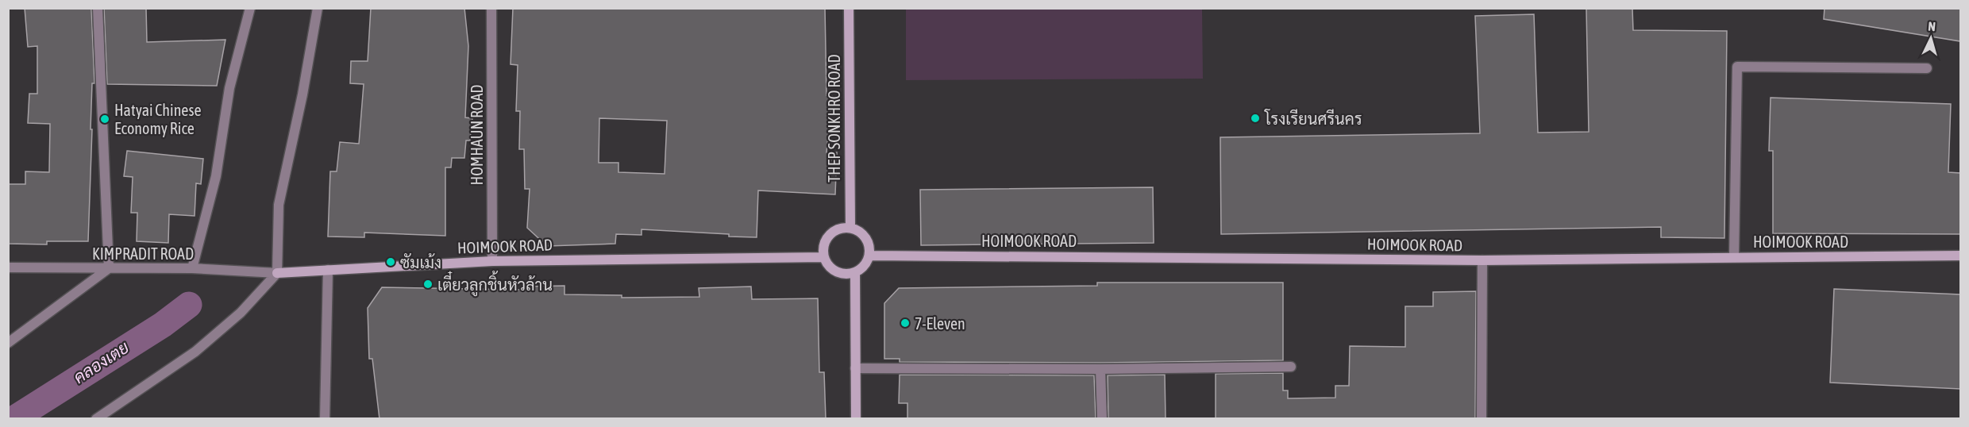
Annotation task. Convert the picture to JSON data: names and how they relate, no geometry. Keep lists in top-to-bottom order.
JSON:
{
  "streets": {
    "street": [
      "THEP SONKHRO ROAD",
      "HOMHAUN ROAD",
      "HOIMOOK ROAD",
      "KIMPRADIT ROAD"
    ]
  },
  "crossings": [
    ["THEP SONKHRO ROAD", "HOIMOOK ROAD"],
    ["HOMHAUN ROAD", "HOIMOOK ROAD"],
    ["HOIMOOK ROAD", "KIMPRADIT ROAD"]
  ],
  "water": ["คลองเตย"],
  "places": [
    "โรงเรียนศรีนคร",
    "Hatyai Chinese Economy Rice",
    "ซัมเม้ง",
    "เตี๋ยวลูกชิ้นหัวล้าน",
    "7-Eleven"
  ],
  "north": "top"
}
